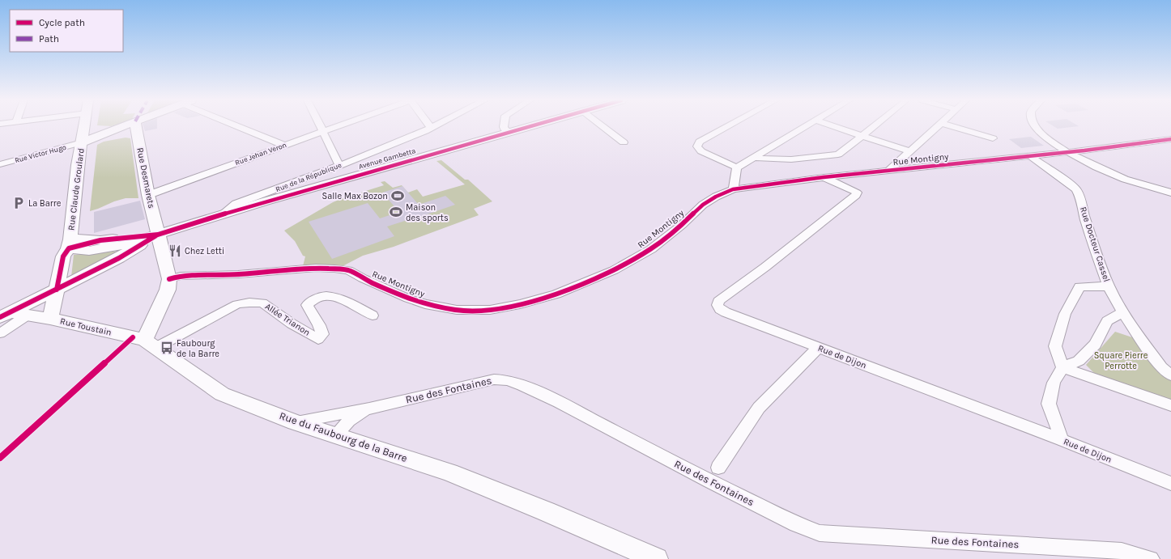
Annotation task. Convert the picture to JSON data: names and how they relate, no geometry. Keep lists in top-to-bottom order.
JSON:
{
  "streets": {
    "main road": [
      "Avenue Gambetta",
      "Rue Desmarets",
      "Rue Claude Groulard",
      "Rue Toustain",
      "Rue du Faubourg de la Barre"
    ],
    "street": [
      "Rue Victor Hugo",
      "Rue Jehan Veron",
      "Rue Montigny",
      "Rue de la République",
      "Rue Docteur Cassel",
      "Allée Trianon",
      "Rue de Dijon",
      "Rue des Fontaines"
    ]
  },
  "crossings": [
    ["Rue Victor Hugo", "Rue Claude Groulard"],
    ["Rue Jehan Veron", "Rue Desmarets"],
    ["Avenue Gambetta", "Rue de la République"],
    ["Avenue Gambetta", "Rue Desmarets"],
    ["Rue Montigny", "Rue Docteur Cassel"],
    ["Rue Montigny", "Rue de Dijon"],
    ["Rue Claude Groulard", "Rue Toustain"],
    ["Allée Trianon", "Rue Toustain"],
    ["Allée Trianon", "Rue du Faubourg de la Barre"],
    ["Rue Toustain", "Rue du Faubourg de la Barre"],
    ["Rue des Fontaines", "Rue du Faubourg de la Barre"]
  ],
  "parks": ["Square Pierre Perrotte"],
  "places": {
    "sports": ["Salle Max Bozon", "Maison des sports"],
    "parking": ["La Barre"],
    "restaurant": ["Chez Letti"],
    "bus stop": ["Faubourg de la Barre"]
  },
  "legend": ["Cycle path", "Path"]
}
